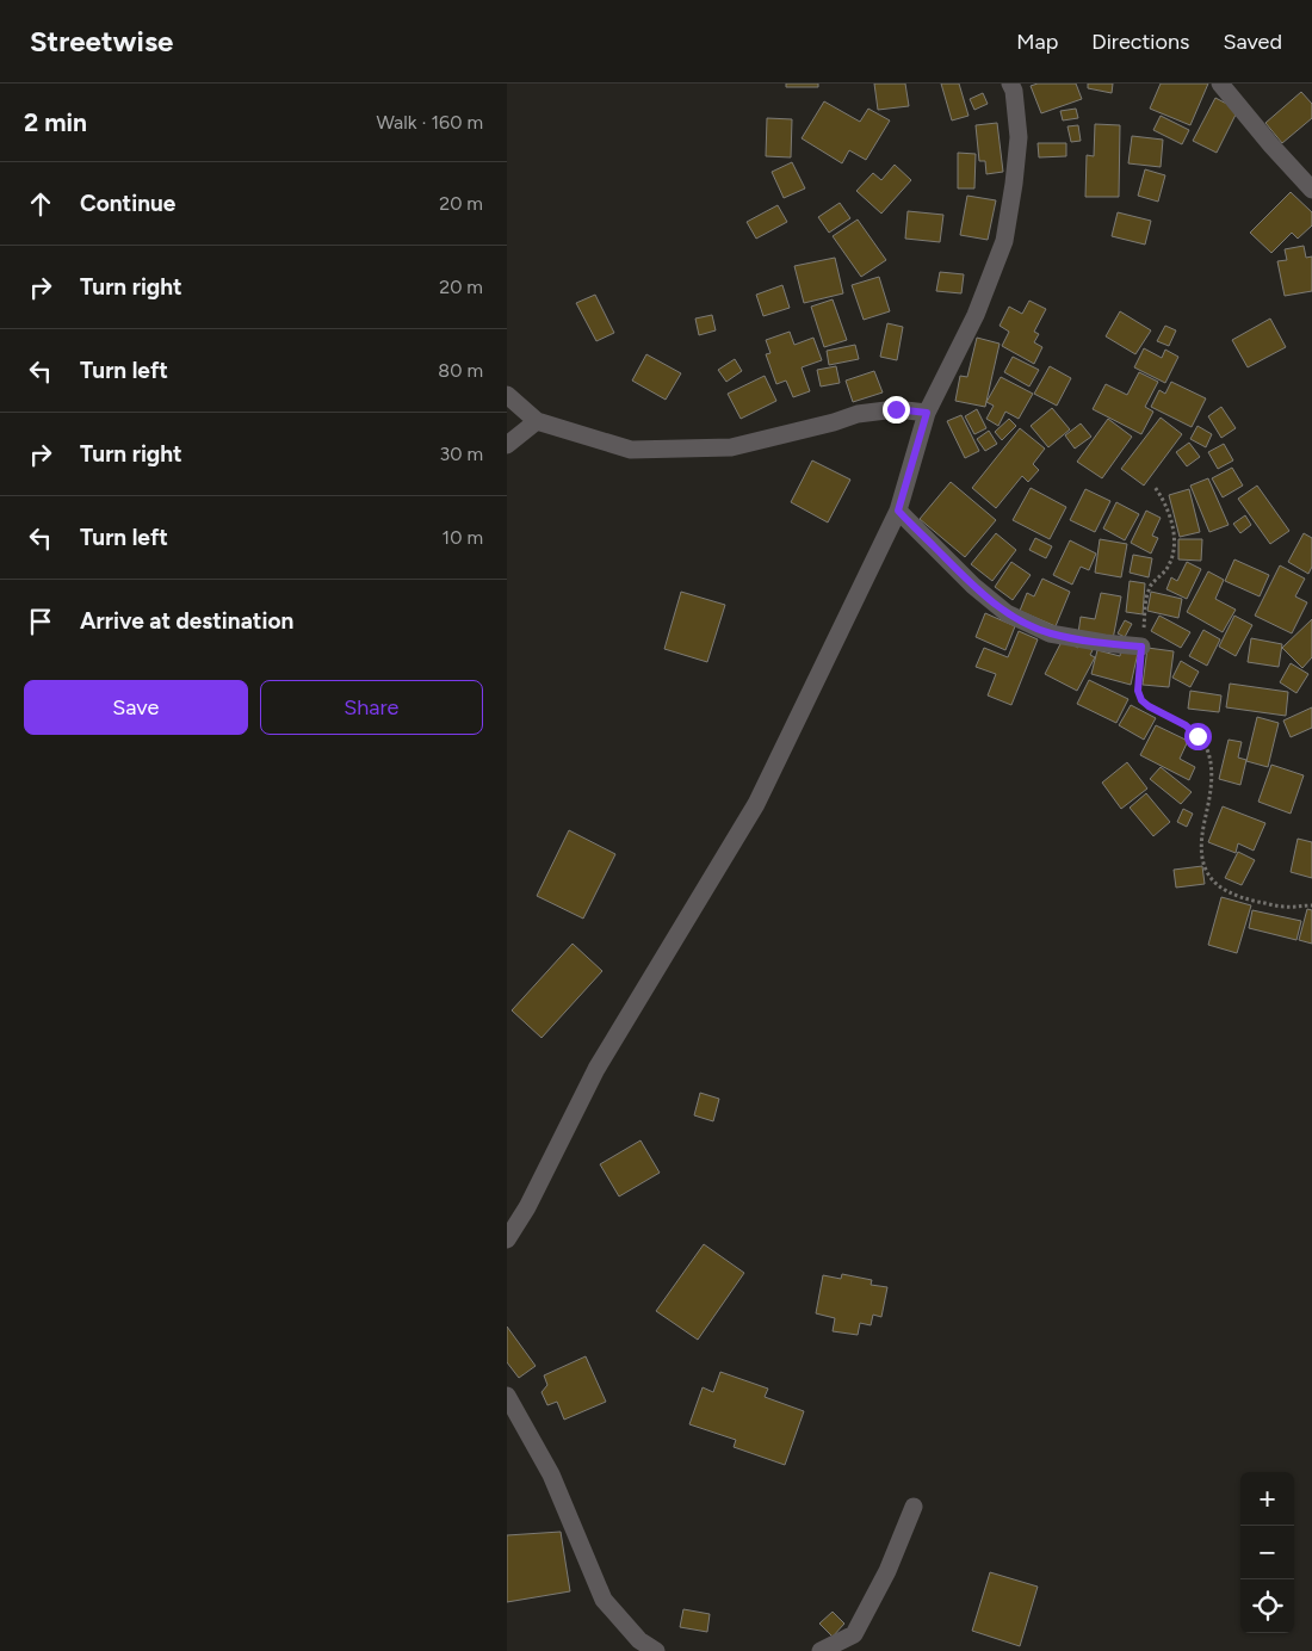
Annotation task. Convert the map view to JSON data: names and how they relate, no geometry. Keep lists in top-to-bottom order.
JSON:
{
  "page": {
    "header": "Streetwise",
    "nav": ["Map", "Directions", "Saved"],
    "heading": ["2 min", "Walk · 160 m"],
    "list": [
      ["Continue", "20 m"],
      ["Turn right", "20 m"],
      ["Turn left", "80 m"],
      ["Turn right", "30 m"],
      ["Turn left", "10 m"],
      "Arrive at destination"
    ],
    "buttons": ["Save", "Share"],
    "map_buttons": ["+", "−"]
  }
}
